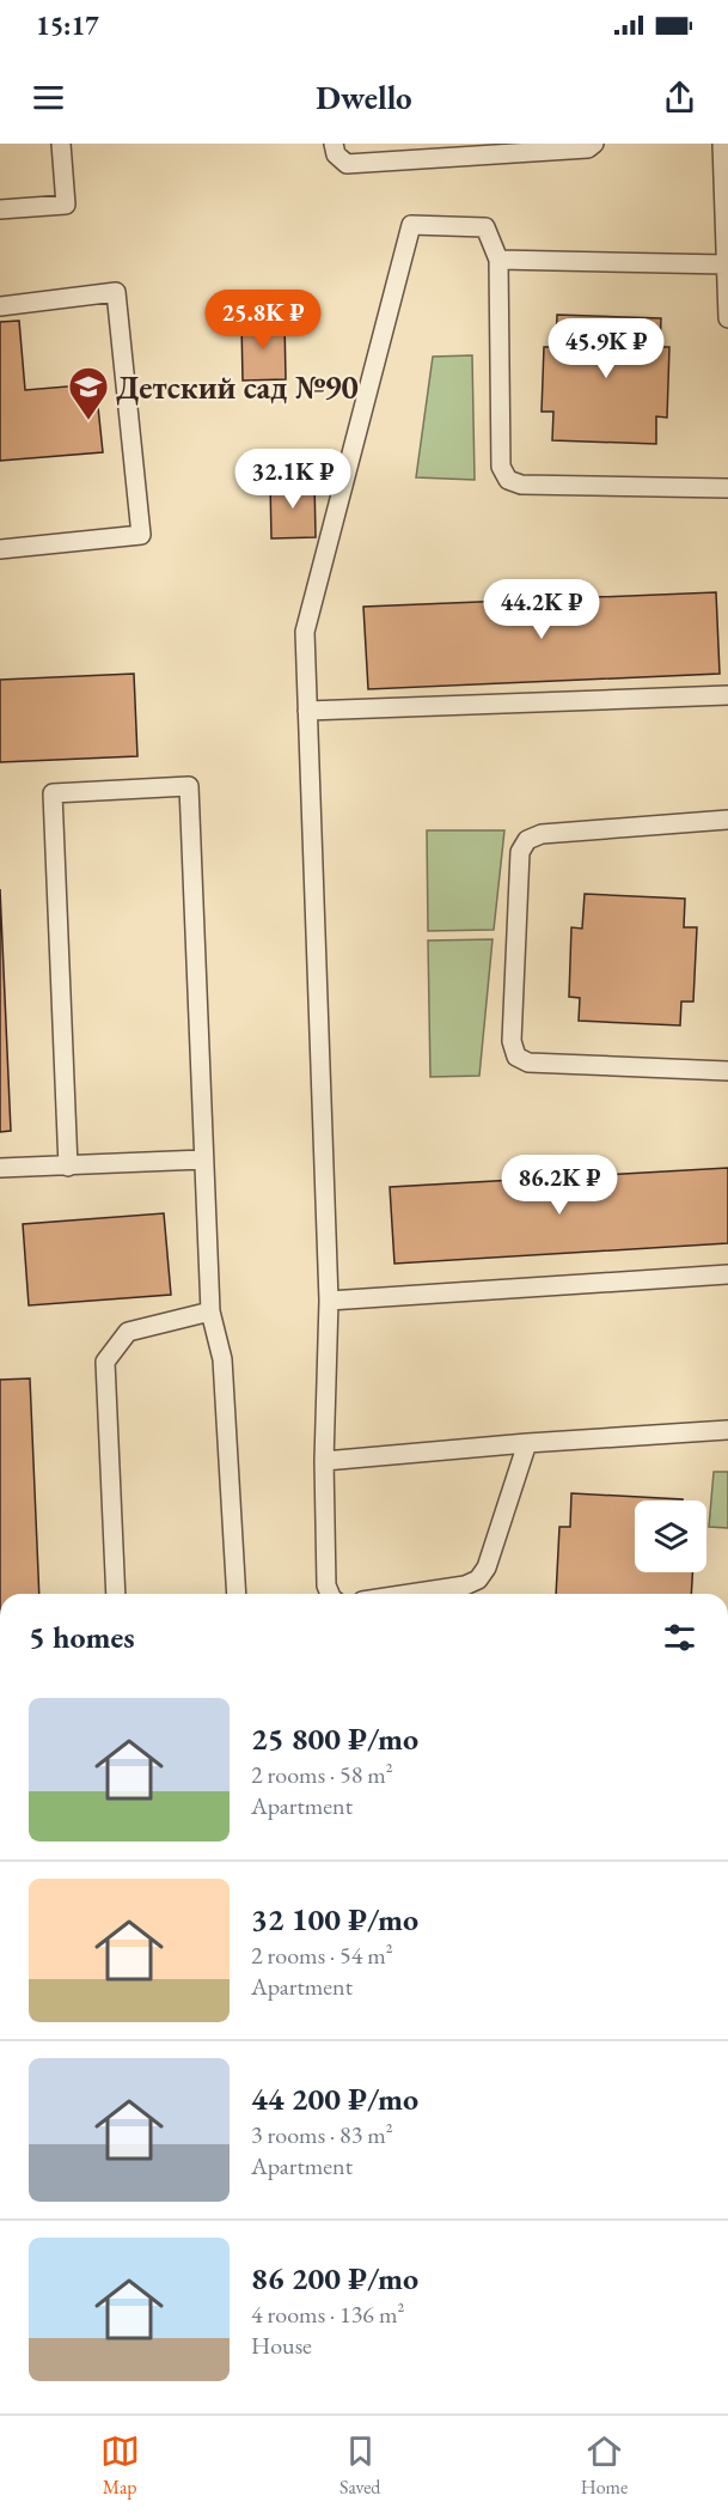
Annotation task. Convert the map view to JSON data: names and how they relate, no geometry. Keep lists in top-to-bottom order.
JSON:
{
  "places": {
    "school or university": ["Детский сад №90"]
  },
  "page": {
    "status": "15:17",
    "header": "Dwello",
    "price": [
      "25.8K ₽",
      "45.9K ₽",
      "32.1K ₽",
      "44.2K ₽",
      "86.2K ₽"
    ],
    "heading": "5 homes",
    "list": [
      {
        "name": "25 800 ₽/mo",
        "note": "2 rooms · 58 m² · Apartment"
      },
      {
        "name": "32 100 ₽/mo",
        "note": "2 rooms · 54 m² · Apartment"
      },
      {
        "name": "44 200 ₽/mo",
        "note": "3 rooms · 83 m² · Apartment"
      },
      {
        "name": "86 200 ₽/mo",
        "note": "4 rooms · 136 m² · House"
      }
    ],
    "tabs": ["Map", "Saved", "Home"]
  }
}
